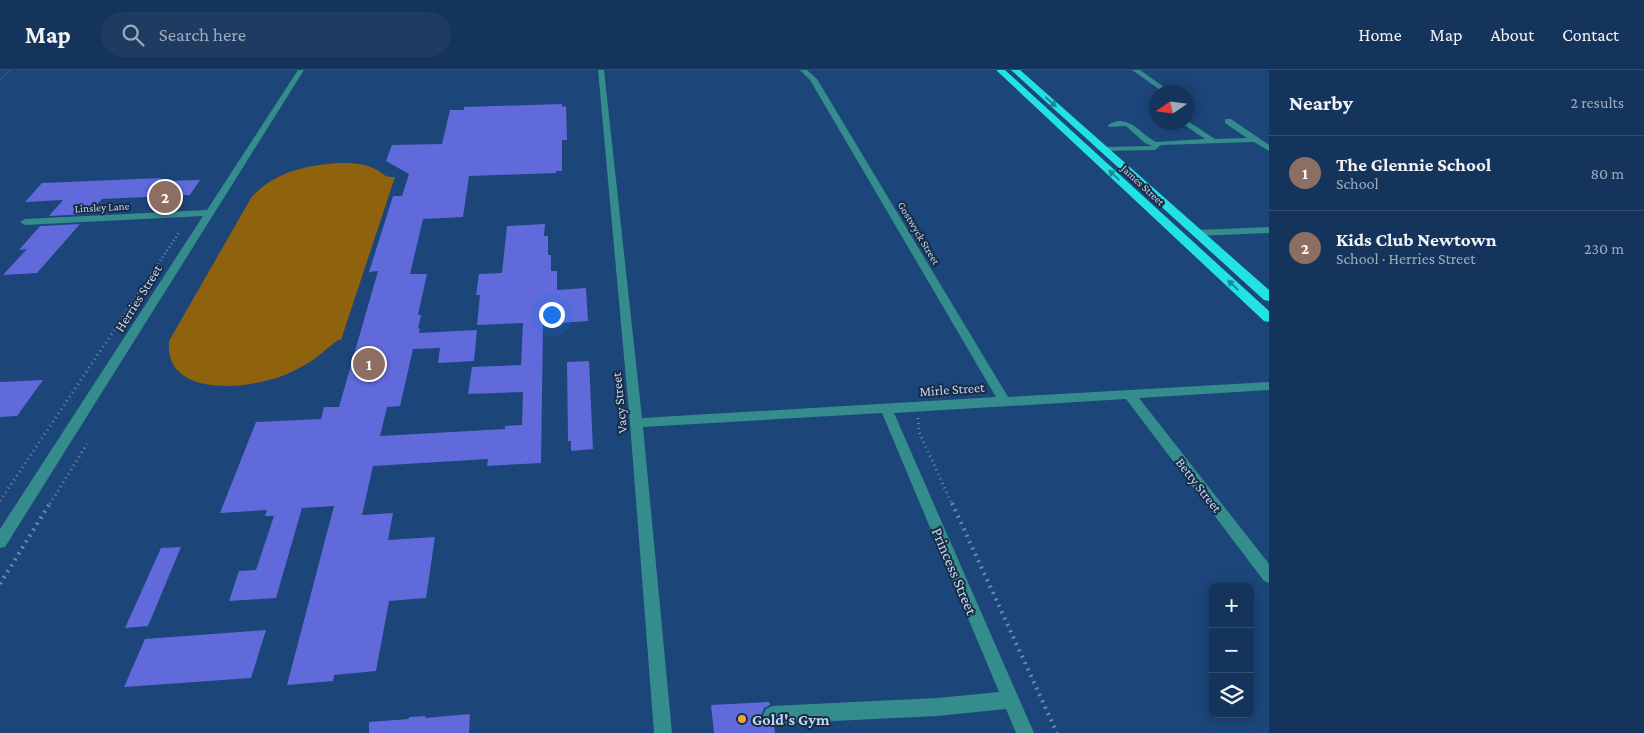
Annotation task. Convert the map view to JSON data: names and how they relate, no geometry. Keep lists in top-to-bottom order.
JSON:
{
  "streets": {
    "highway": ["James Street"],
    "street": [
      "Linsley Lane",
      "Gostwyck Street",
      "Herries Street",
      "Mirle Street",
      "Vacy Street",
      "Betty Street",
      "Princess Street"
    ]
  },
  "crossings": [
    ["Linsley Lane", "Herries Street"],
    ["Gostwyck Street", "Mirle Street"],
    ["Mirle Street", "Vacy Street"],
    ["Mirle Street", "Betty Street"],
    ["Mirle Street", "Princess Street"]
  ],
  "places": ["Gold's Gym"],
  "north": "left",
  "page": {
    "header": "Map",
    "search": "Search here",
    "nav": [
      "Home",
      "Map",
      "About",
      "Contact"
    ],
    "heading": ["Nearby", "2 results"],
    "list": [
      {
        "mark": "1",
        "name": "The Glennie School",
        "note": "School",
        "value": "80 m"
      },
      {
        "mark": "2",
        "name": "Kids Club Newtown",
        "note": "School · Herries Street",
        "value": "230 m"
      }
    ],
    "pins": ["2", "1"],
    "map_buttons": ["+", "−"]
  }
}
